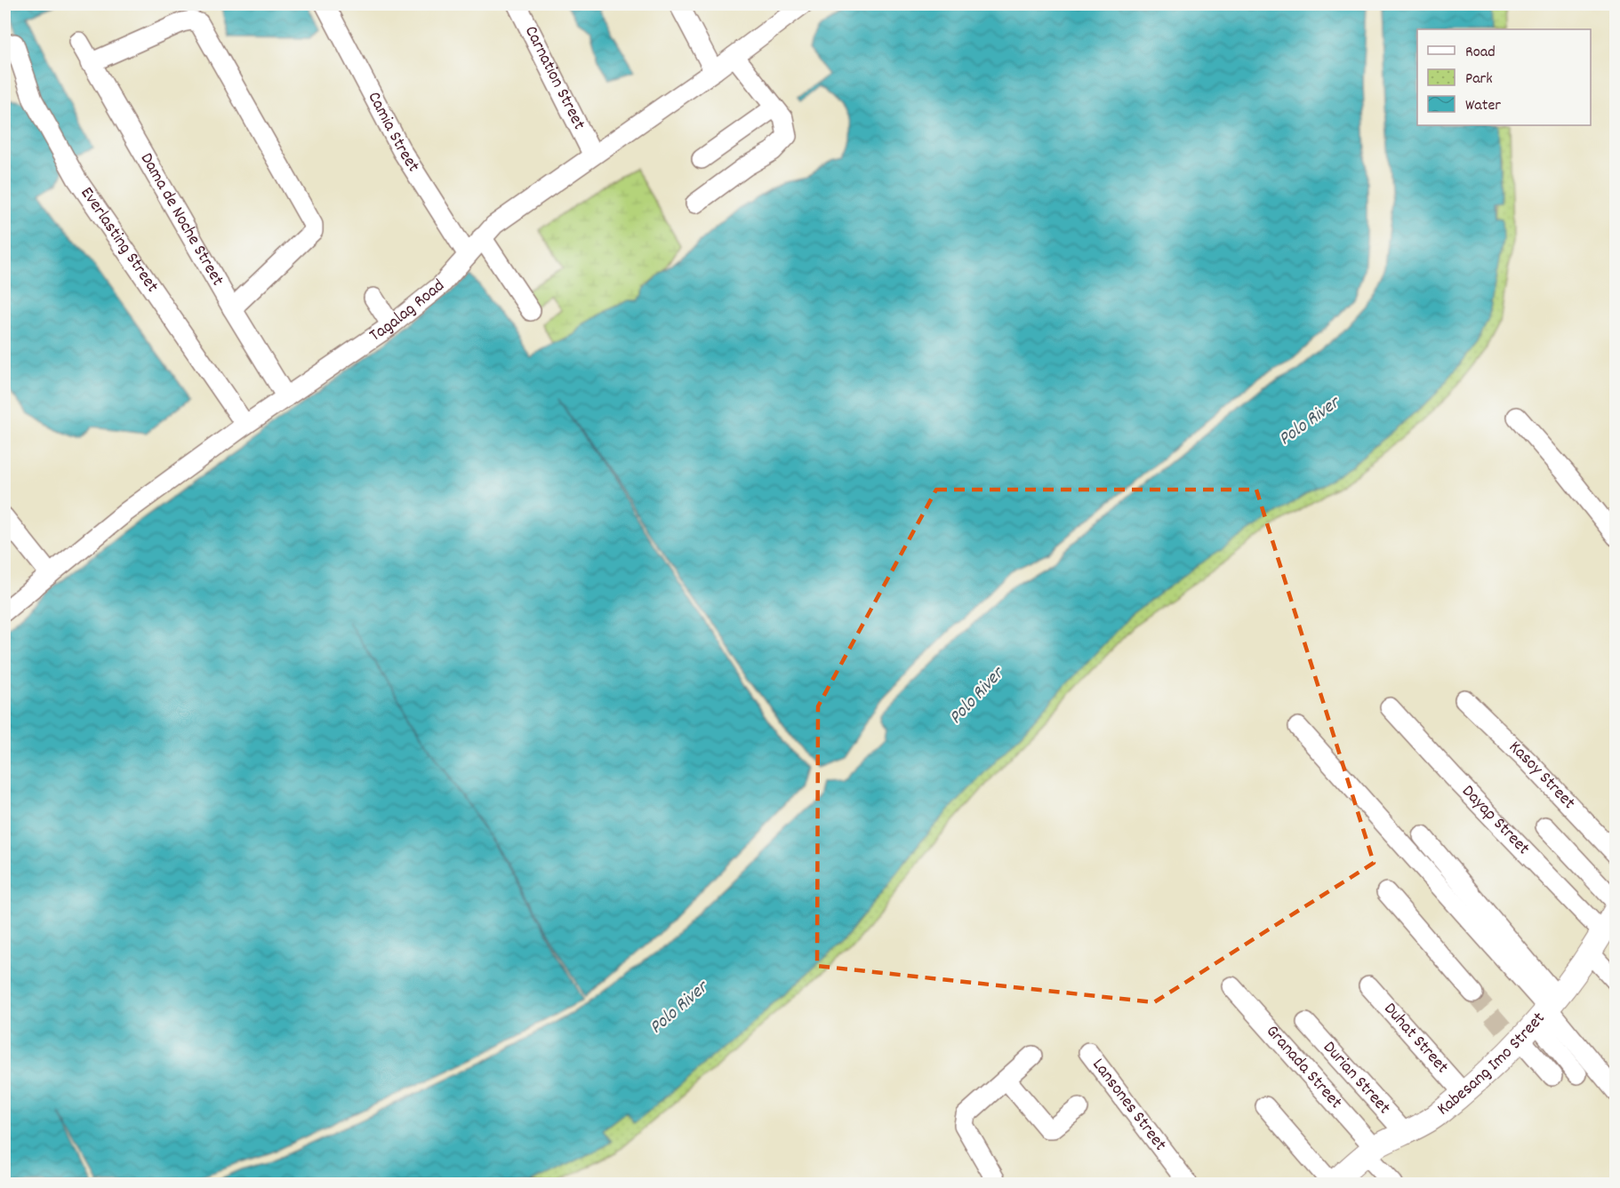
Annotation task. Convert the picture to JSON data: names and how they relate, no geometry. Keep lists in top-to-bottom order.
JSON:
{
  "streets": {
    "main road": ["Kabesang Imo Street"],
    "street": [
      "Carnation Street",
      "Camia Street",
      "Dama de Noche Street",
      "Everlasting Street",
      "Tagalag Road",
      "Kasoy Street",
      "Dayap Street",
      "Duhat Street",
      "Granada Street",
      "Durian Street",
      "Lansones Street"
    ]
  },
  "crossings": [
    ["Carnation Street", "Tagalag Road"],
    ["Camia Street", "Tagalag Road"],
    ["Dama de Noche Street", "Tagalag Road"],
    ["Everlasting Street", "Tagalag Road"],
    ["Dayap Street", "Kabesang Imo Street"],
    ["Duhat Street", "Kabesang Imo Street"],
    ["Kabesang Imo Street", "Granada Street"],
    ["Kabesang Imo Street", "Durian Street"]
  ],
  "water": ["Polo River"],
  "legend": ["Road", "Park", "Water"]
}
